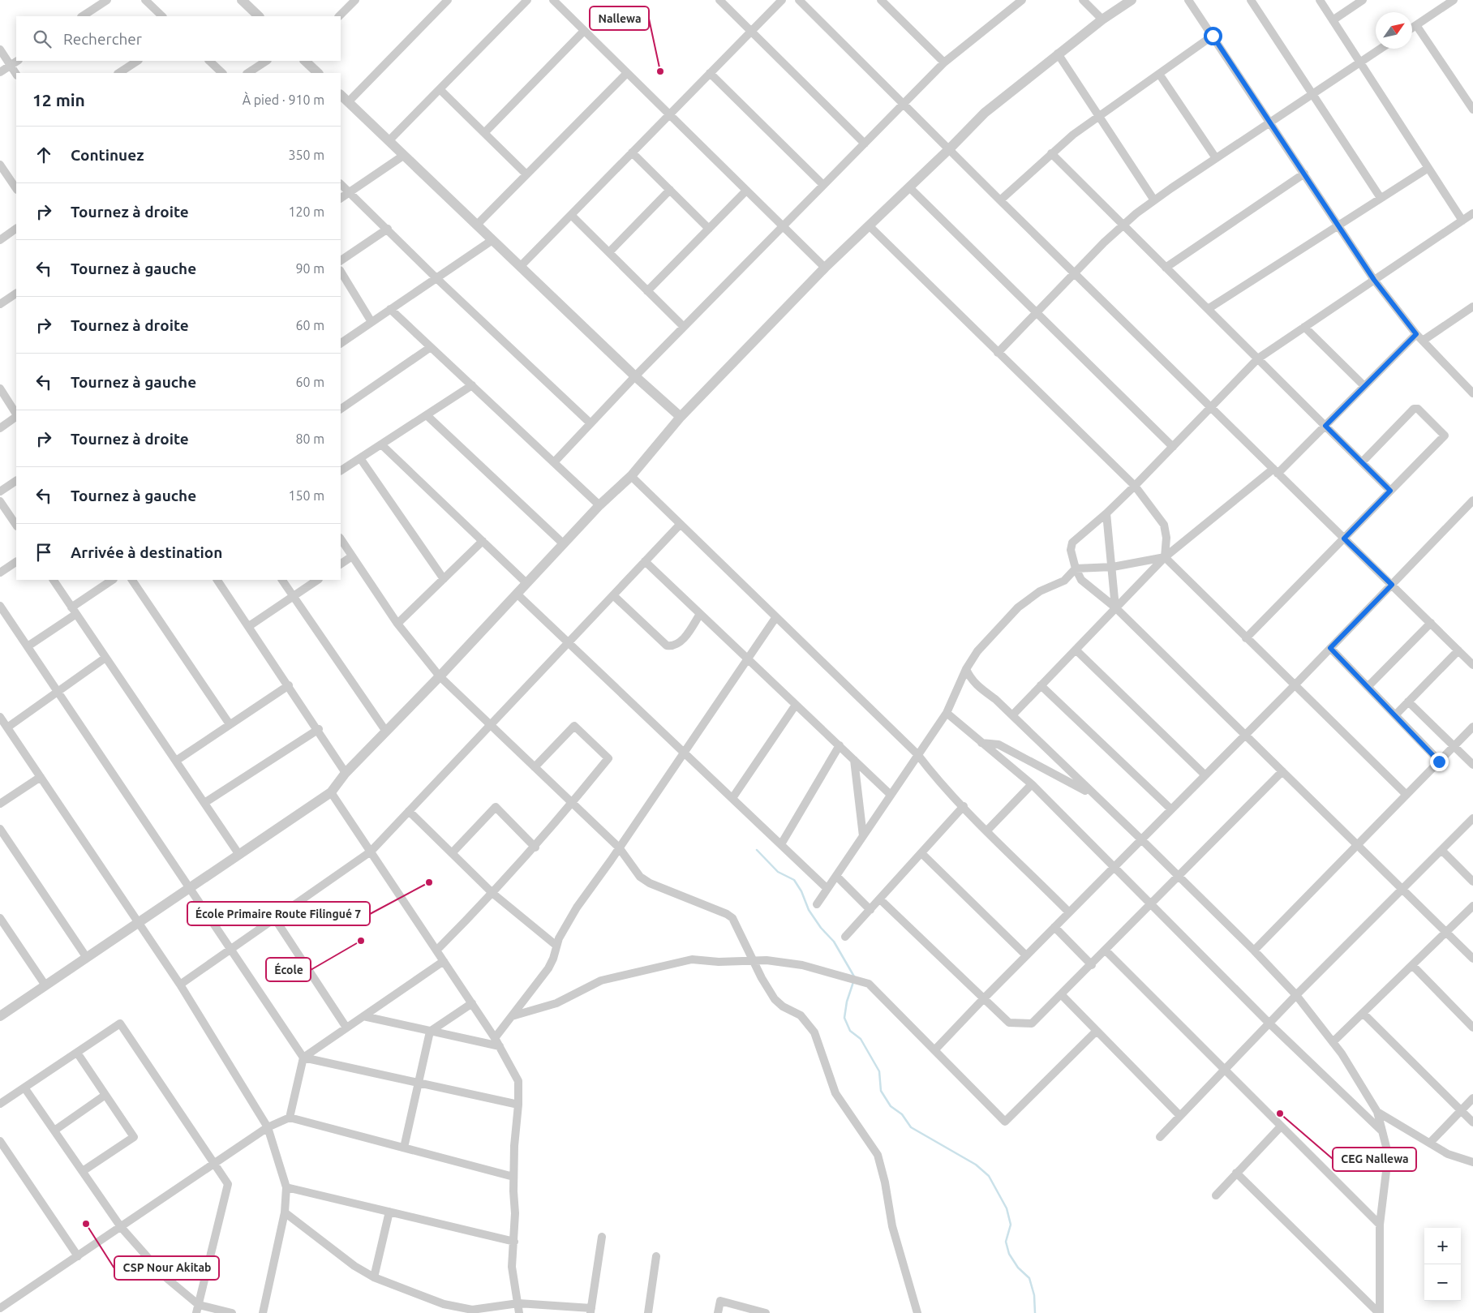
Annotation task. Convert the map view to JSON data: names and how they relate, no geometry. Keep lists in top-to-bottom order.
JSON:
{
  "places": [
    "Nallewa",
    "École Primaire Route Filingué 7",
    "École",
    "CEG Nallewa",
    "CSP Nour Akitab"
  ],
  "north": "top right",
  "page": {
    "search": "Rechercher",
    "heading": ["12 min", "À pied · 910 m"],
    "list": [
      ["Continuez", "350 m"],
      ["Tournez à droite", "120 m"],
      ["Tournez à gauche", "90 m"],
      ["Tournez à droite", "60 m"],
      ["Tournez à gauche", "60 m"],
      ["Tournez à droite", "80 m"],
      ["Tournez à gauche", "150 m"],
      "Arrivée à destination"
    ],
    "map_buttons": ["+", "−"]
  }
}
